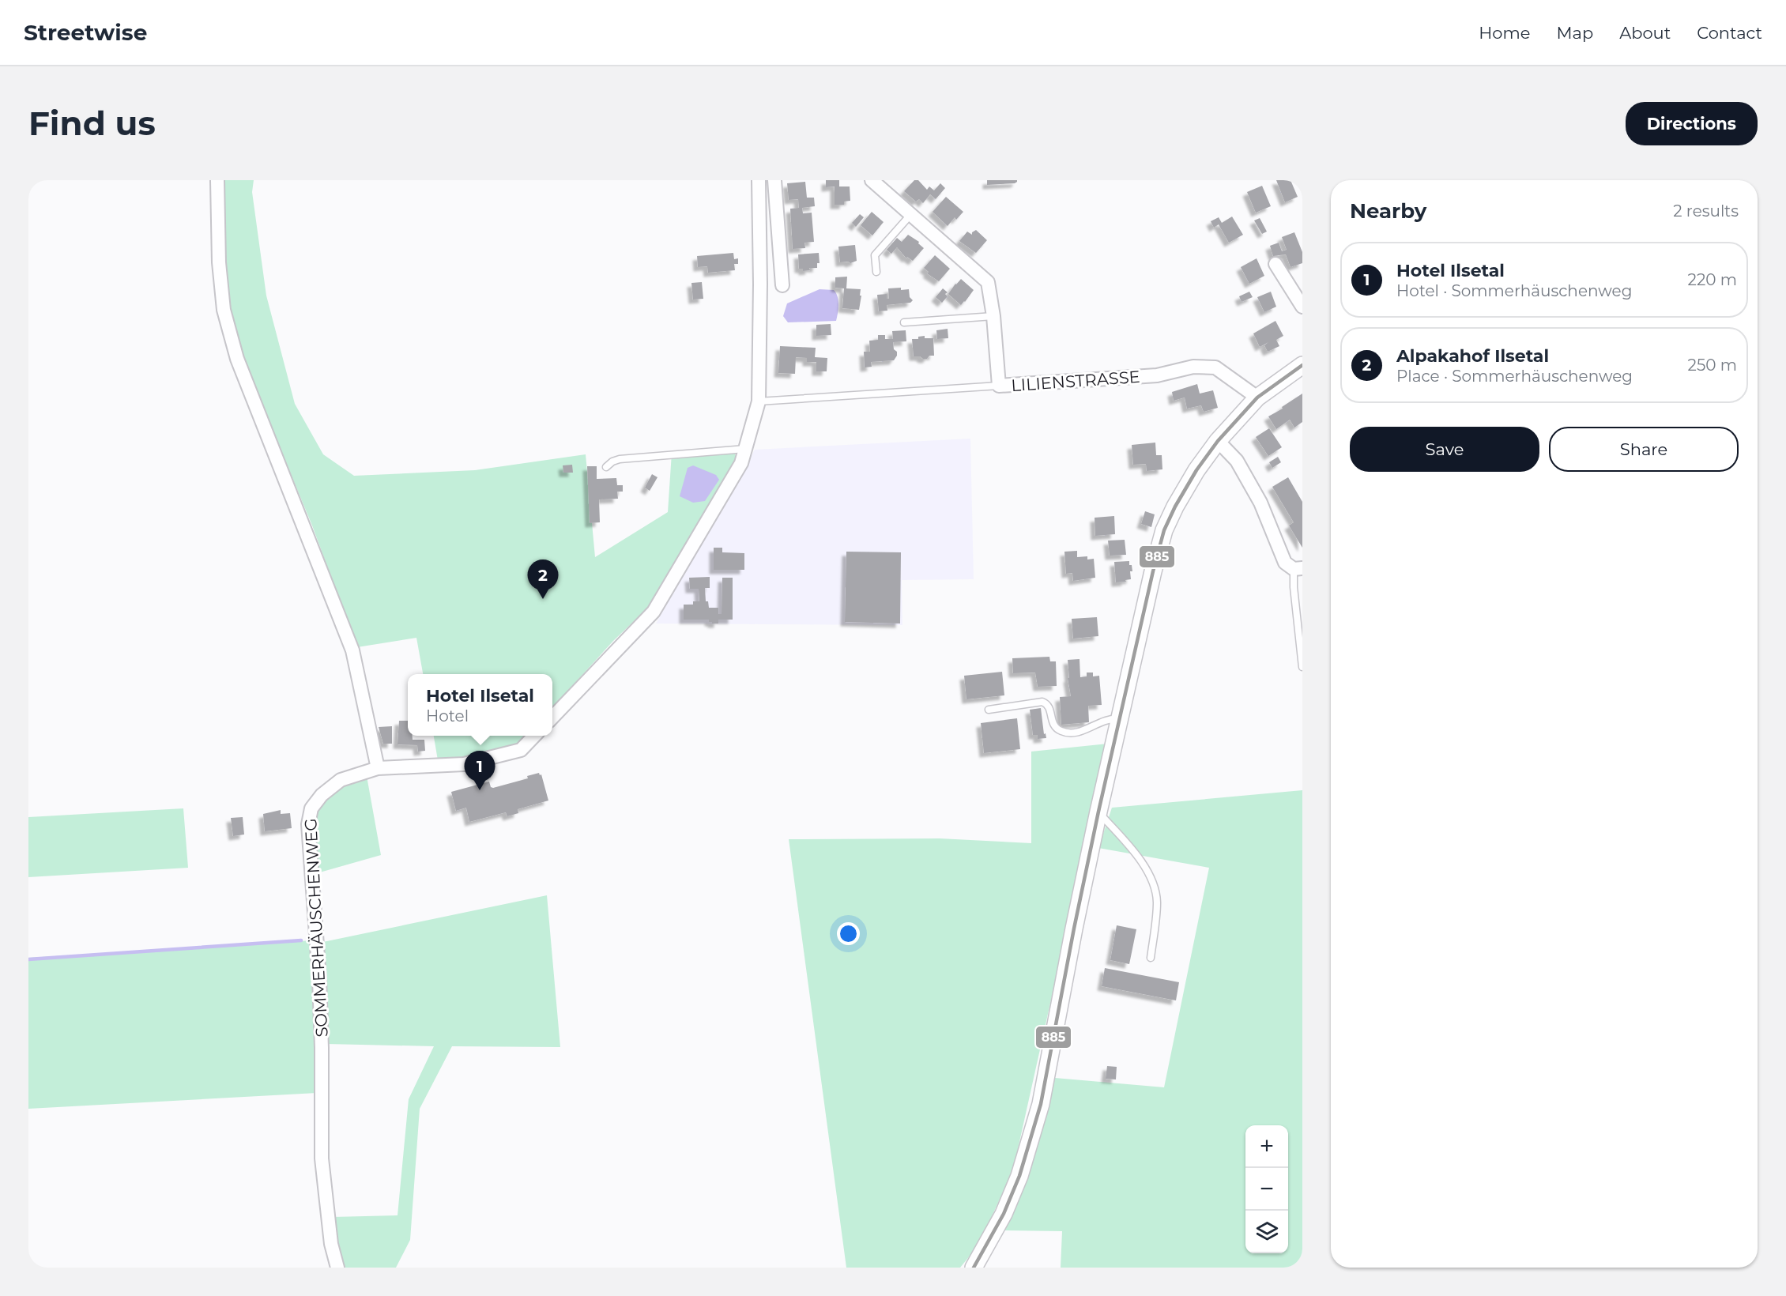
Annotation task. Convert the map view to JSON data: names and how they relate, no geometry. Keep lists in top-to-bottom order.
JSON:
{
  "streets": {
    "street": ["LILIENSTRASSE", "SOMMERHÄUSCHENWEG"]
  },
  "lines": ["transit line 885"],
  "page": {
    "header": "Streetwise",
    "nav": [
      "Home",
      "Map",
      "About",
      "Contact"
    ],
    "buttons": [
      "Directions",
      ["Save", "Share"]
    ],
    "title": "Find us",
    "heading": ["Nearby", "2 results"],
    "list": [
      {
        "mark": "1",
        "name": "Hotel Ilsetal",
        "note": "Hotel · Sommerhäuschenweg",
        "value": "220 m"
      },
      {
        "mark": "2",
        "name": "Alpakahof Ilsetal",
        "note": "Place · Sommerhäuschenweg",
        "value": "250 m"
      }
    ],
    "pins": ["2", "1"],
    "popup": ["Hotel Ilsetal", "Hotel"],
    "map_buttons": ["+", "−"]
  }
}
